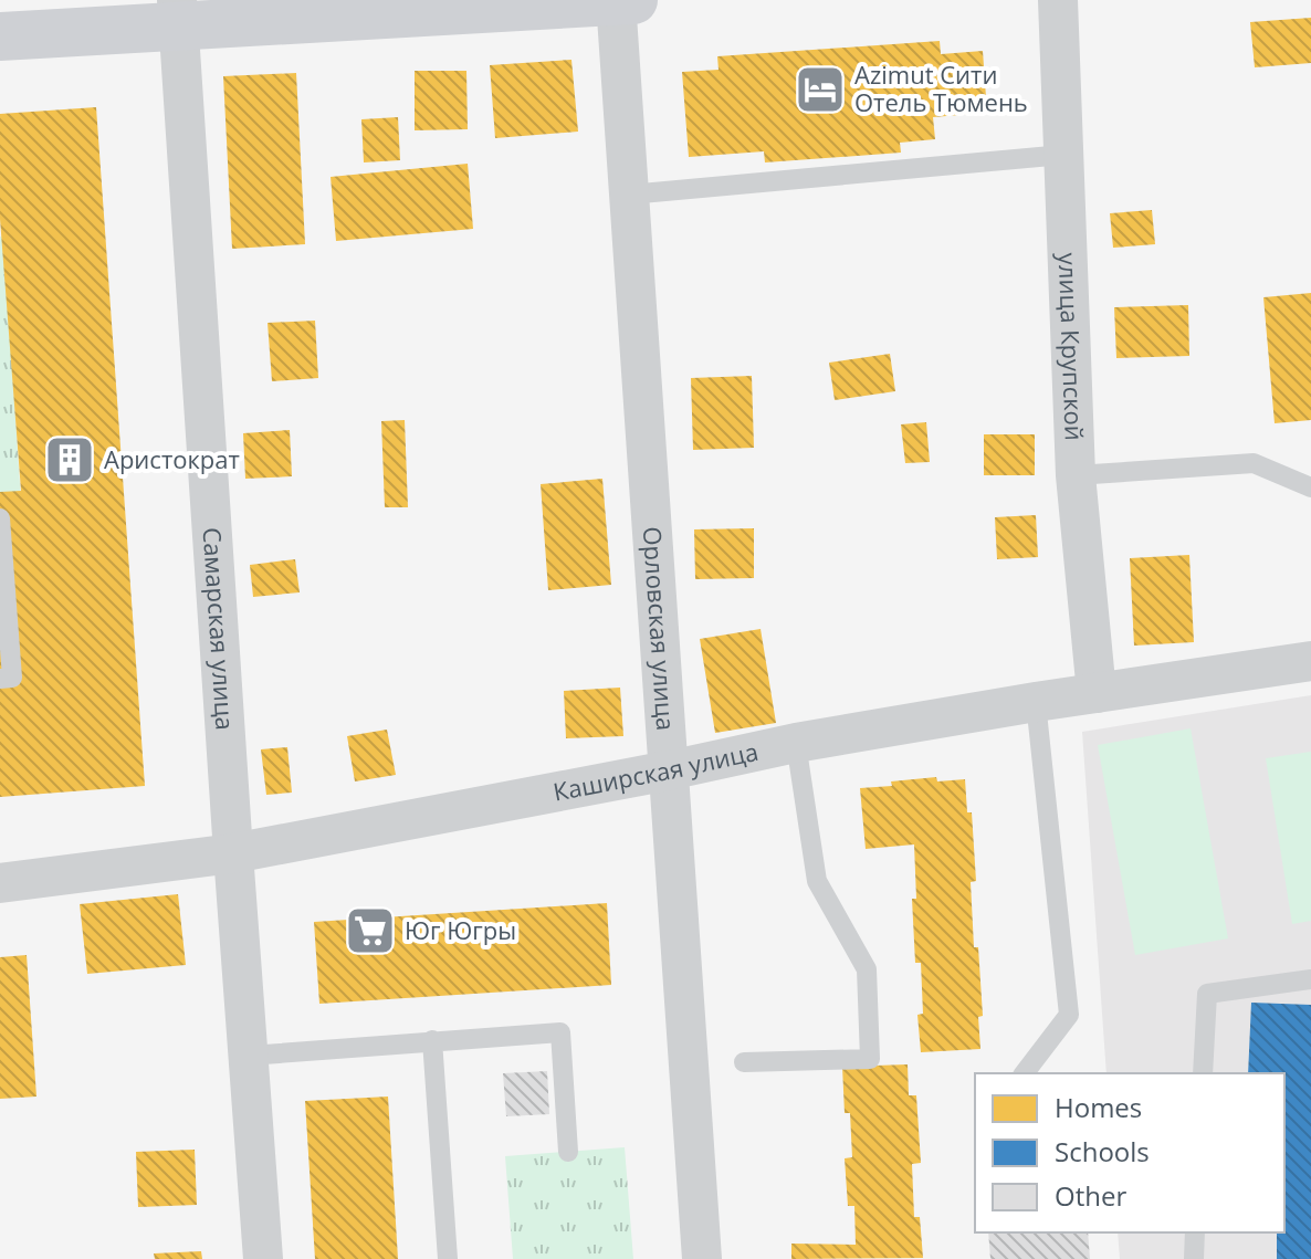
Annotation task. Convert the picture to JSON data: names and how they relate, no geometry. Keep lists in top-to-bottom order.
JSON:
{
  "streets": {
    "street": [
      "улица Крупской",
      "Орловская улица",
      "Самарская улица",
      "Каширская улица"
    ]
  },
  "crossings": [
    ["улица Крупской", "Каширская улица"],
    ["Орловская улица", "Каширская улица"],
    ["Самарская улица", "Каширская улица"]
  ],
  "places": {
    "hotel": ["Azimut Сити Отель Тюмень"],
    "building": ["Аристократ"],
    "supermarket": ["Юг Югры"]
  },
  "legend": ["Homes", "Schools", "Other"]
}
